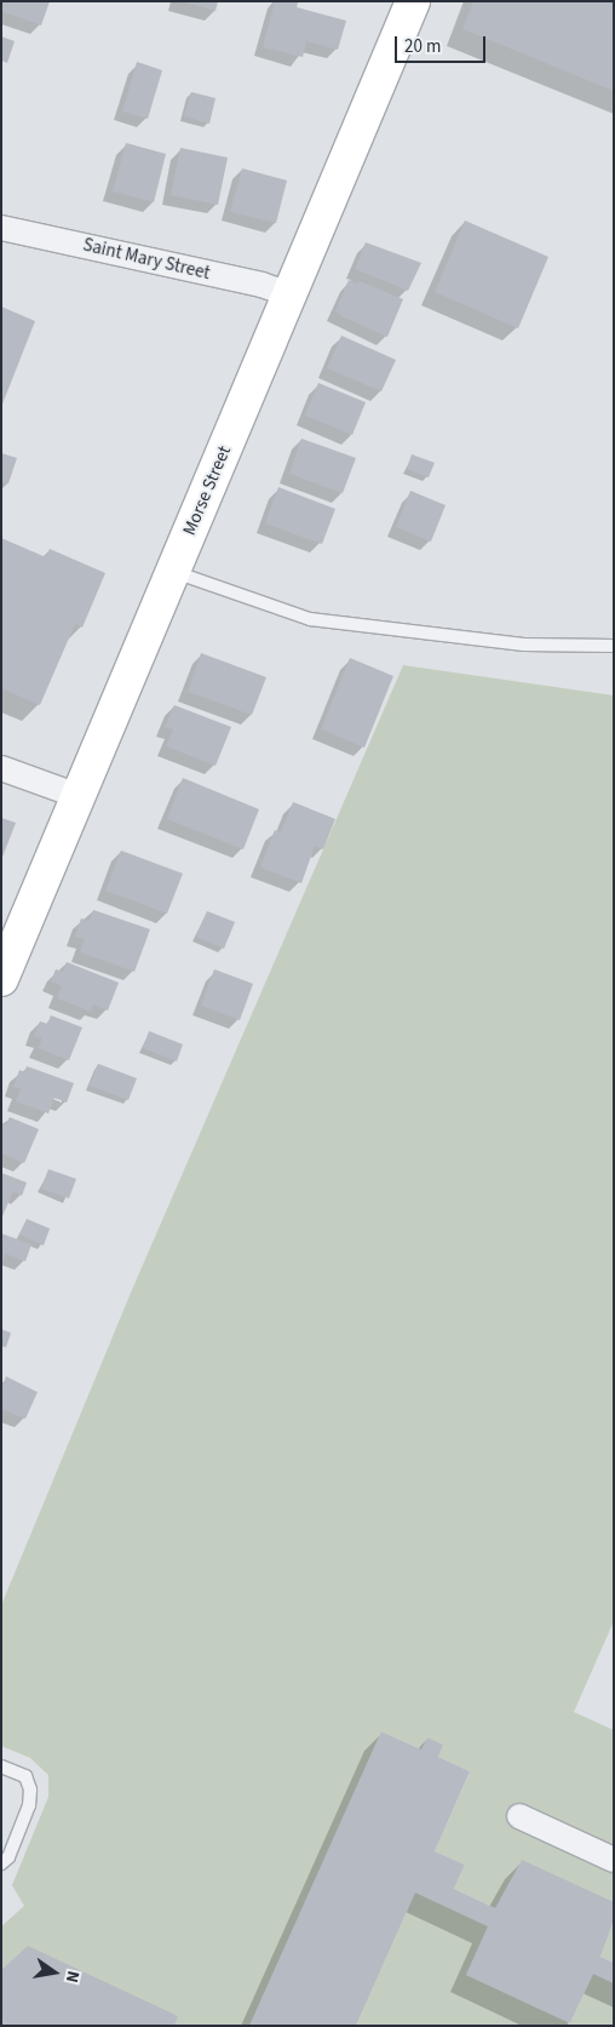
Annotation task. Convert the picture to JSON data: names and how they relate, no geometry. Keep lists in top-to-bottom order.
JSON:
{
  "streets": {
    "main road": ["Morse Street"],
    "street": ["Saint Mary Street"]
  },
  "crossings": [
    ["Saint Mary Street", "Morse Street"]
  ],
  "scale_bar": "20 m",
  "north": "right"
}
